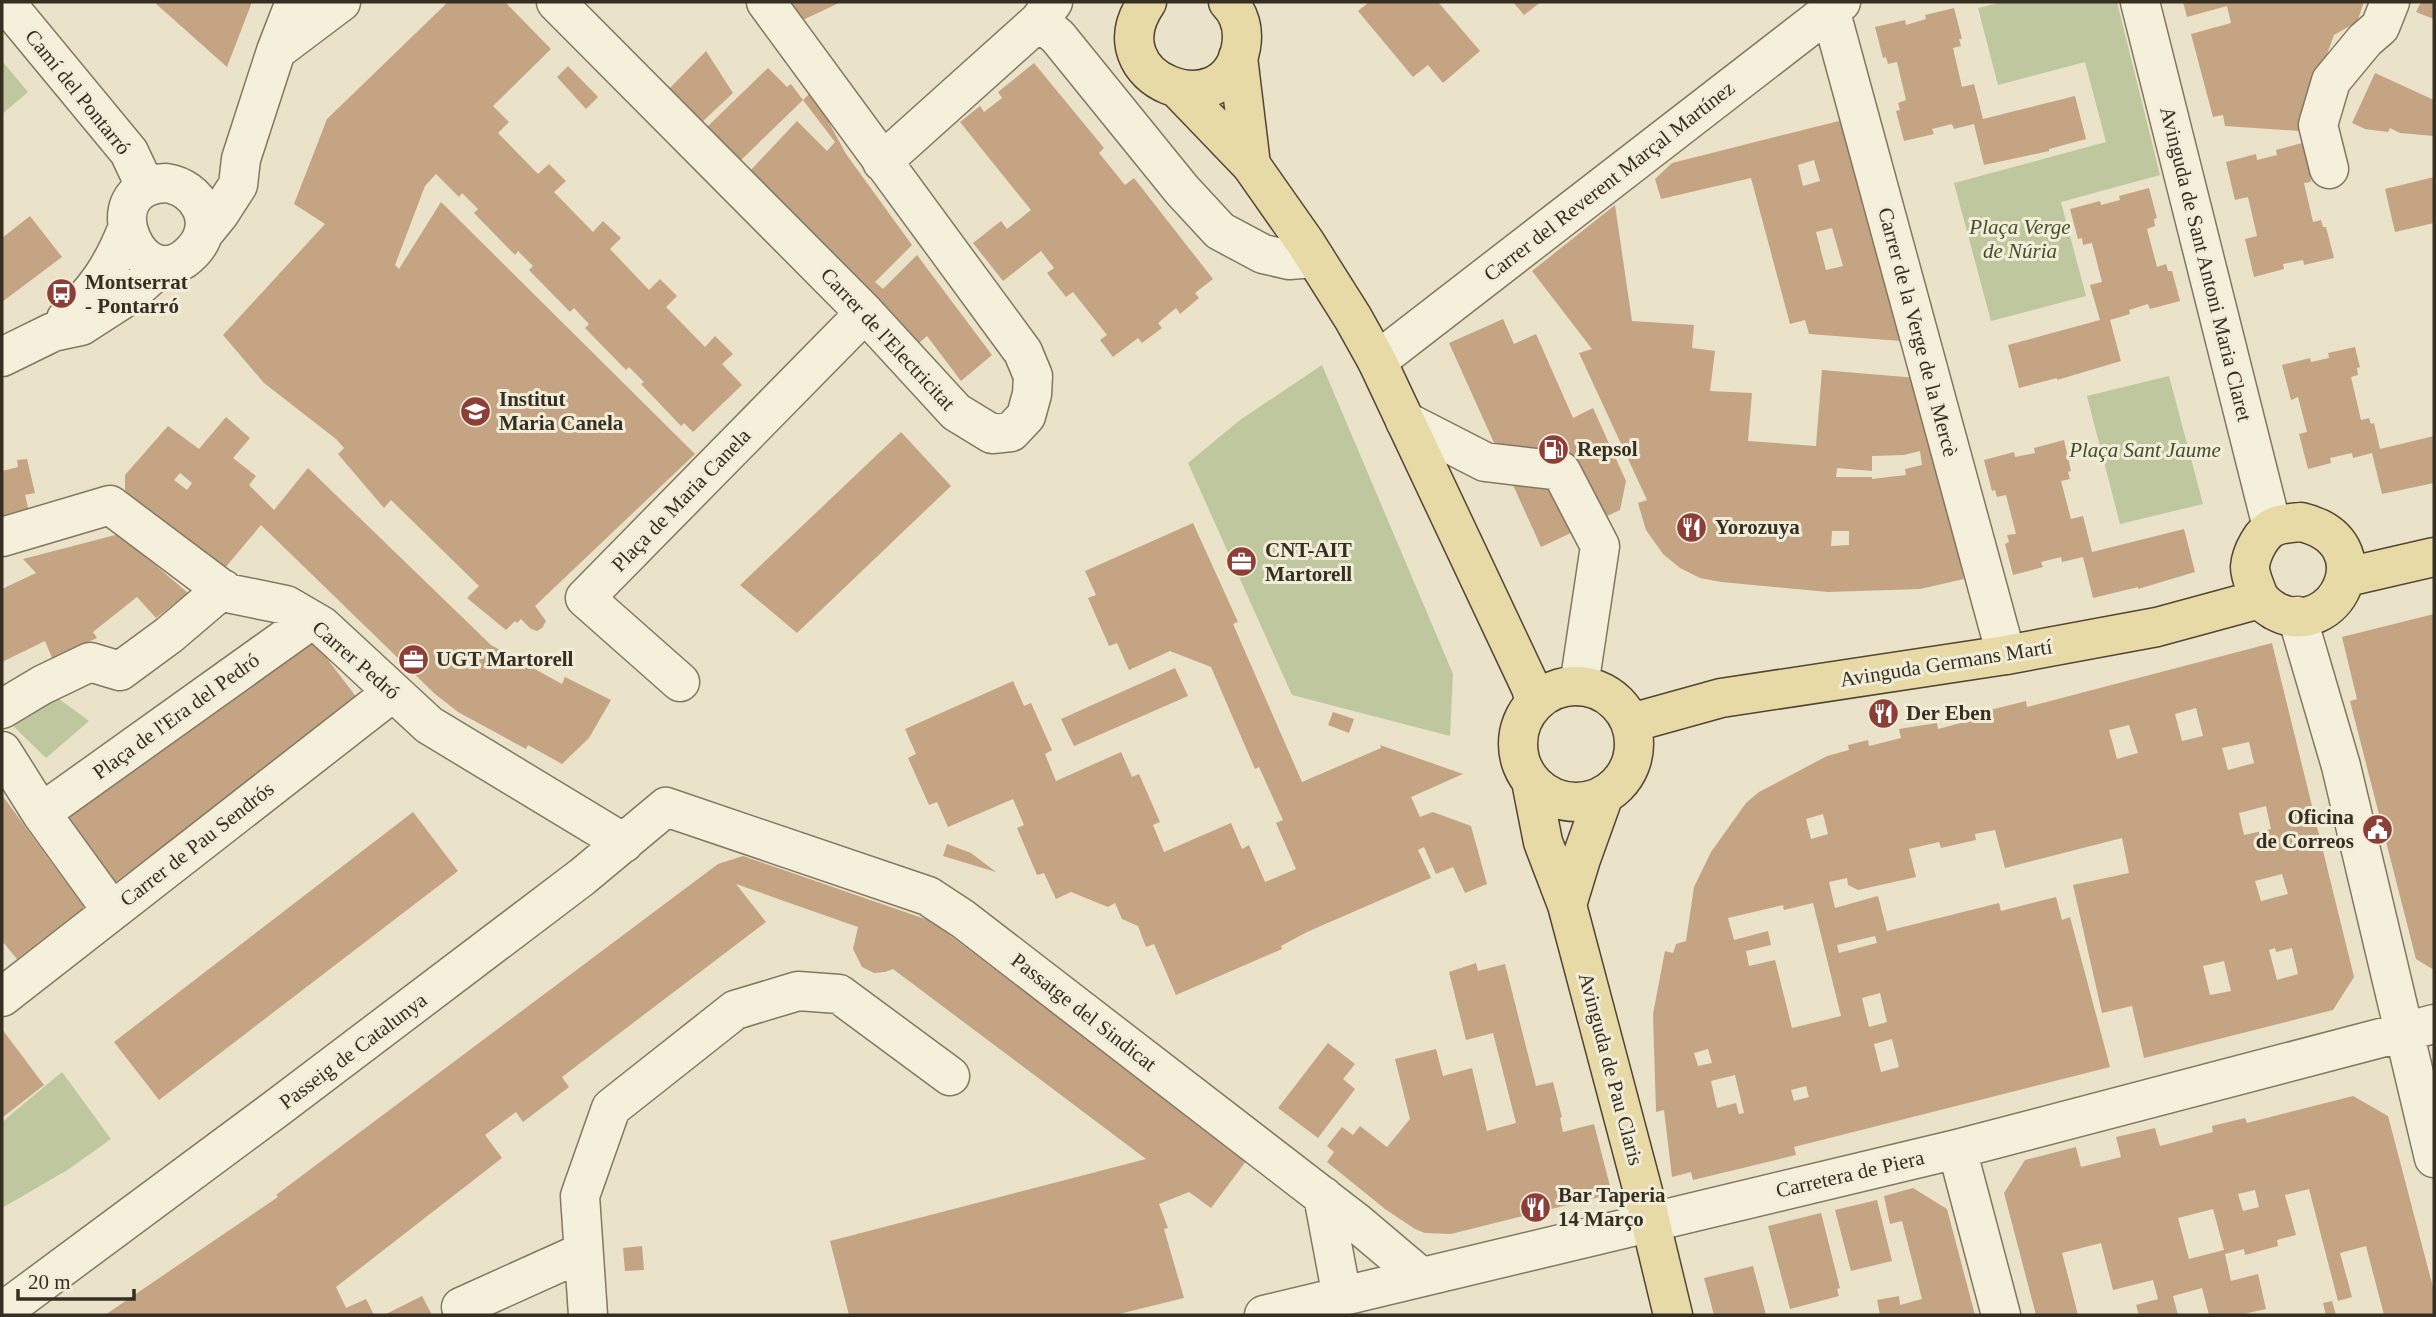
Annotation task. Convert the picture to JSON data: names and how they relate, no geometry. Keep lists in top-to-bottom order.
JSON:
{
  "streets": {
    "main road": ["Avinguda Germans Martí", "Avinguda de Pau Claris"],
    "street": [
      "Camí del Pontarró",
      "Carrer del Reverent Marçal Martínez",
      "Avinguda de Sant Antoni Maria Claret",
      "Carrer de la Verge de la Mercè",
      "Carrer de l'Electricitat",
      "Plaça de Maria Canela",
      "Carrer Pedró",
      "Plaça de l'Era del Pedró",
      "Carrer de Pau Sendrós",
      "Passatge del Sindicat",
      "Passeig de Catalunya",
      "Carretera de Piera"
    ]
  },
  "crossings": [
    ["Carrer del Reverent Marçal Martínez", "Carrer de la Verge de la Mercè"],
    ["Avinguda de Sant Antoni Maria Claret", "Avinguda Germans Martí"],
    ["Carrer de la Verge de la Mercè", "Avinguda Germans Martí"],
    ["Carrer de l'Electricitat", "Plaça de Maria Canela"],
    ["Carrer Pedró", "Plaça de l'Era del Pedró"],
    ["Carrer Pedró", "Carrer de Pau Sendrós"],
    ["Carrer Pedró", "Passeig de Catalunya"],
    ["Avinguda Germans Martí", "Avinguda de Pau Claris"],
    ["Passatge del Sindicat", "Passeig de Catalunya"],
    ["Passatge del Sindicat", "Carretera de Piera"],
    ["Avinguda de Pau Claris", "Carretera de Piera"]
  ],
  "parks": ["Plaça Verge de Núria", "Plaça Sant Jaume"],
  "places": {
    "bus stop": ["Montserrat - Pontarró"],
    "school or university": ["Institut Maria Canela"],
    "fuel station": ["Repsol"],
    "restaurant": ["Yorozuya", "Der Eben", "Bar Taperia 14 Março"],
    "office": ["CNT-AIT Martorell", "UGT Martorell"],
    "public building": ["Oficina de Correos"]
  },
  "scale_bar": "20 m"
}
